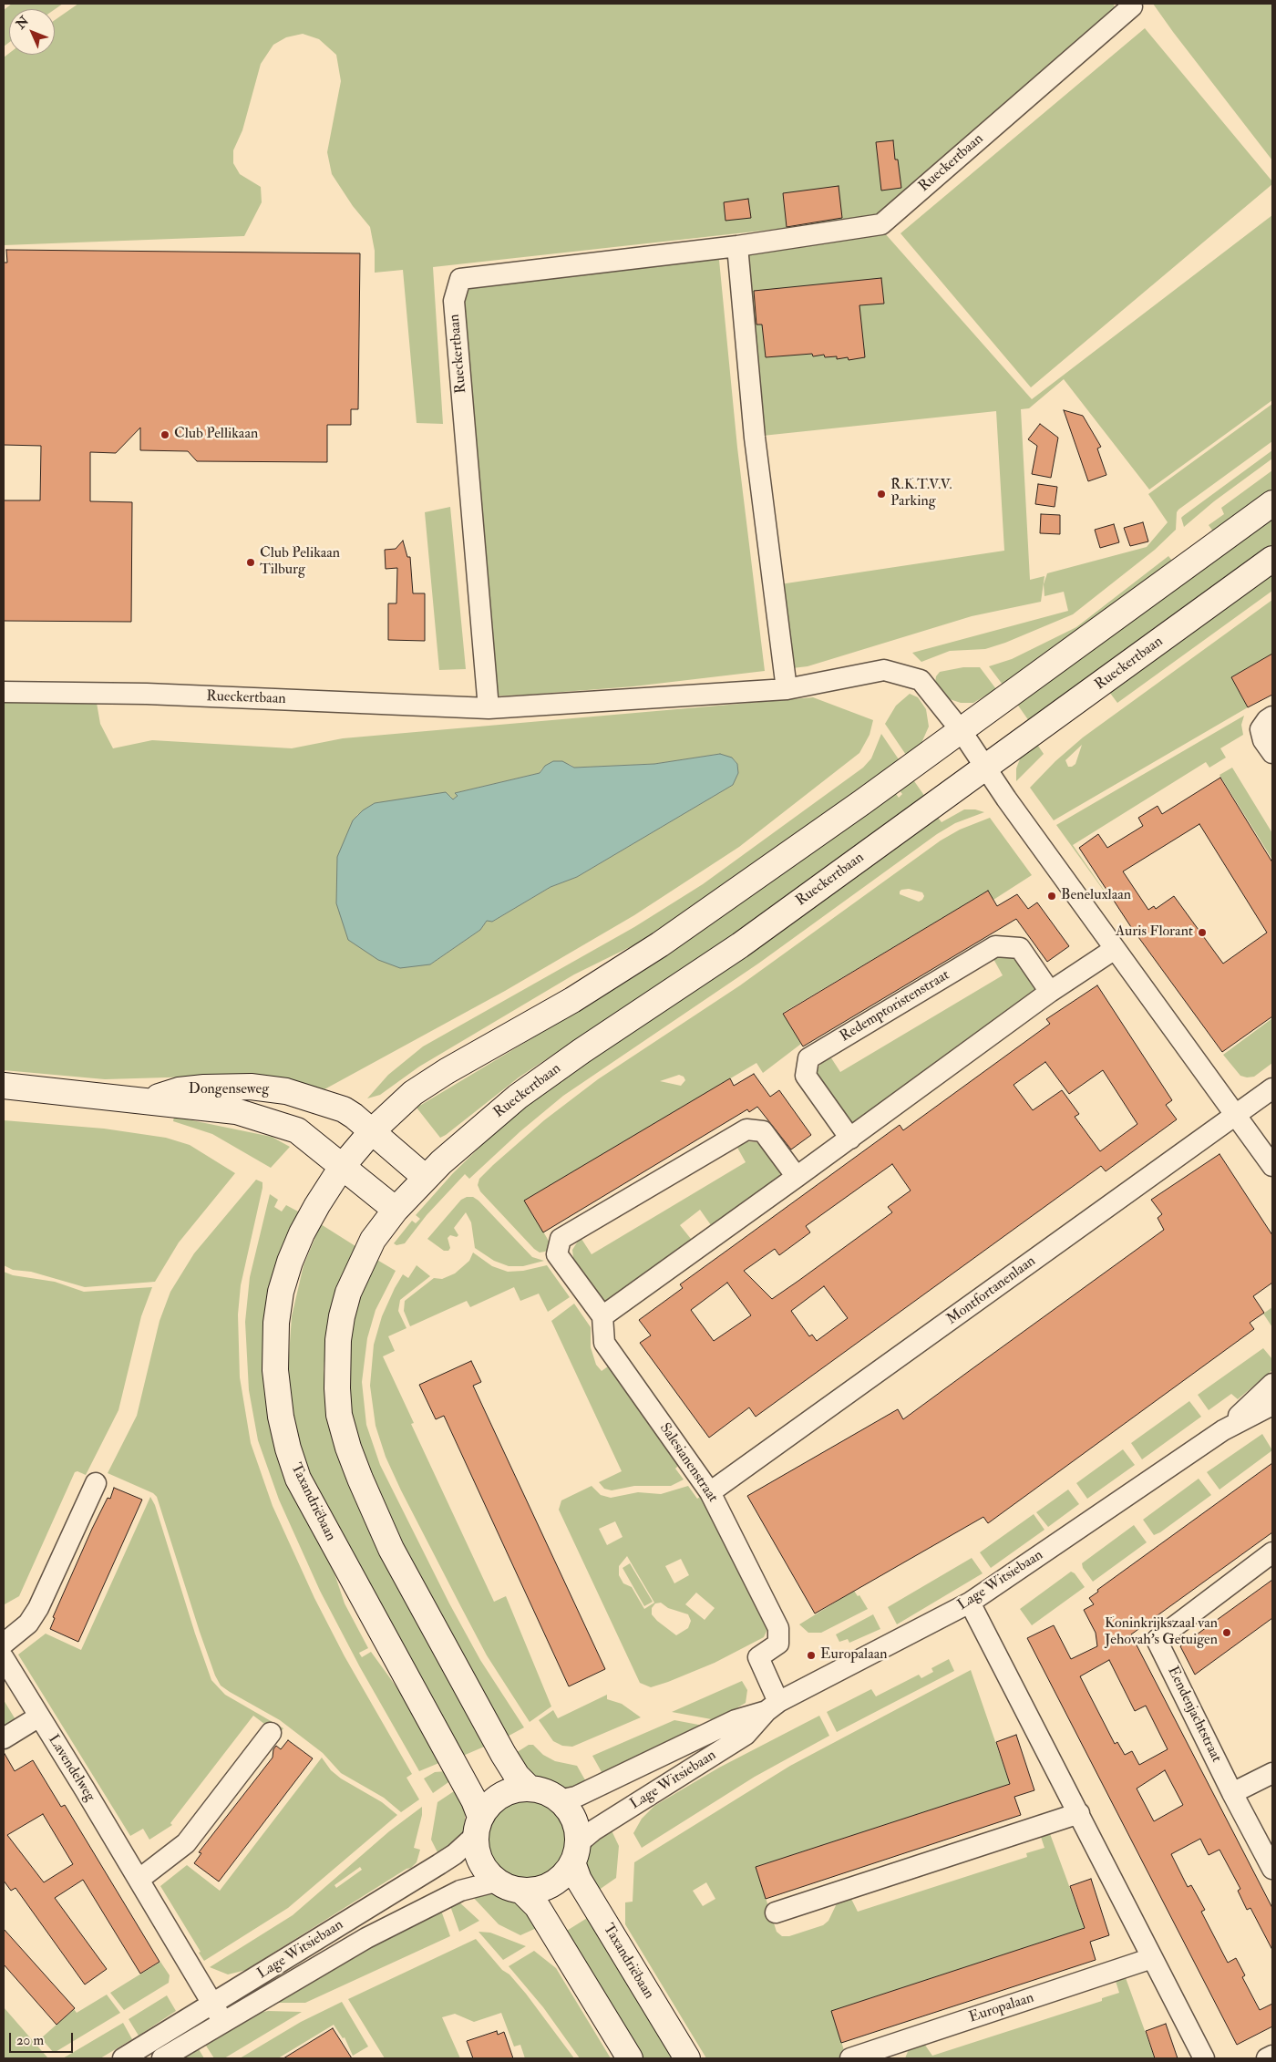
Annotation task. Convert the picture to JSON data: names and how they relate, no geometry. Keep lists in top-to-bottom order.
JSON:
{
  "streets": {
    "main road": ["Rueckertbaan", "Dongenseweg", "Taxandriëbaan"],
    "street": [
      "Redemptoristenstraat",
      "Montfortanenlaan",
      "Salesianenstraat",
      "Lage Witsiebaan",
      "Eendenjachtstraat",
      "Lavendelweg",
      "Europalaan"
    ]
  },
  "crossings": [
    ["Rueckertbaan", "Dongenseweg"],
    ["Dongenseweg", "Taxandriëbaan"],
    ["Montfortanenlaan", "Salesianenstraat"],
    ["Salesianenstraat", "Lage Witsiebaan"],
    ["Taxandriëbaan", "Lage Witsiebaan"],
    ["Lage Witsiebaan", "Lavendelweg"]
  ],
  "places": [
    "Club Pellikaan",
    "R.K.T.V.V. Parking",
    "Club Pelikaan Tilburg",
    "Beneluxlaan",
    "Auris Florant",
    "Koninkrijkszaal van Jehovah's Getuigen",
    "Europalaan"
  ],
  "scale_bar": "20 m",
  "north": "top left"
}
